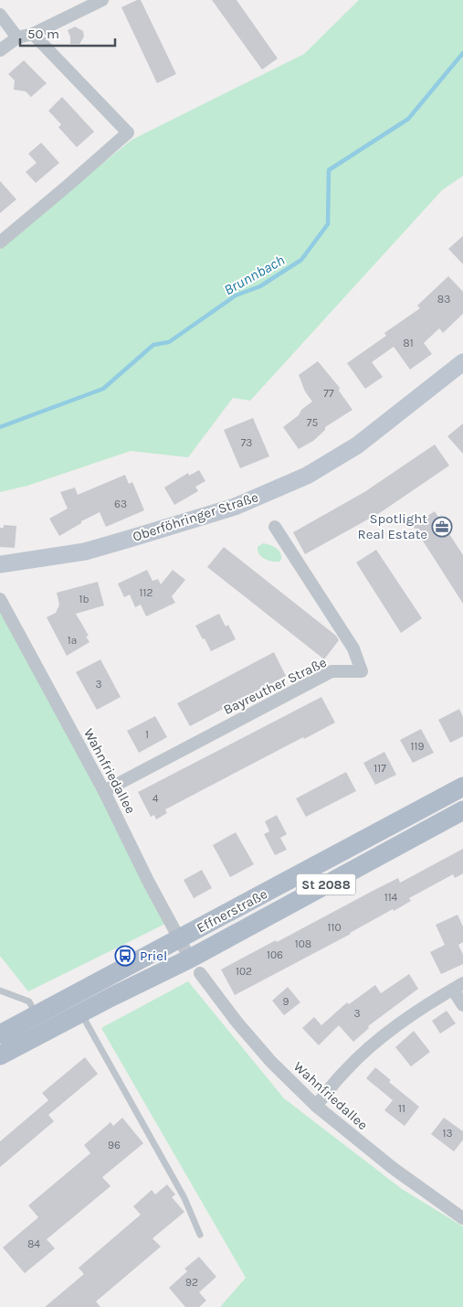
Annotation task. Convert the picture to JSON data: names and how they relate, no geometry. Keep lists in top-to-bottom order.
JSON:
{
  "streets": {
    "main road": ["Oberföhringer Straße", "St 2088", "Effnerstraße"],
    "street": ["Bayreuther Straße", "Wahnfriedallee"]
  },
  "crossings": [
    ["Bayreuther Straße", "Wahnfriedallee"],
    ["Wahnfriedallee", "Effnerstraße"]
  ],
  "water": ["Brunnbach"],
  "places": {
    "office": ["Spotlight Real Estate"],
    "bus stop": ["Priel"]
  },
  "house_numbers": [
    "83",
    "81",
    "77",
    "75",
    "73",
    "63",
    "112",
    "1b",
    "1a",
    "3",
    "1",
    "119",
    "117",
    "4",
    "114",
    "110",
    "108",
    "106",
    "102",
    "9",
    "3",
    "11",
    "13",
    "96",
    "84",
    "92"
  ],
  "scale_bar": "50 m"
}
